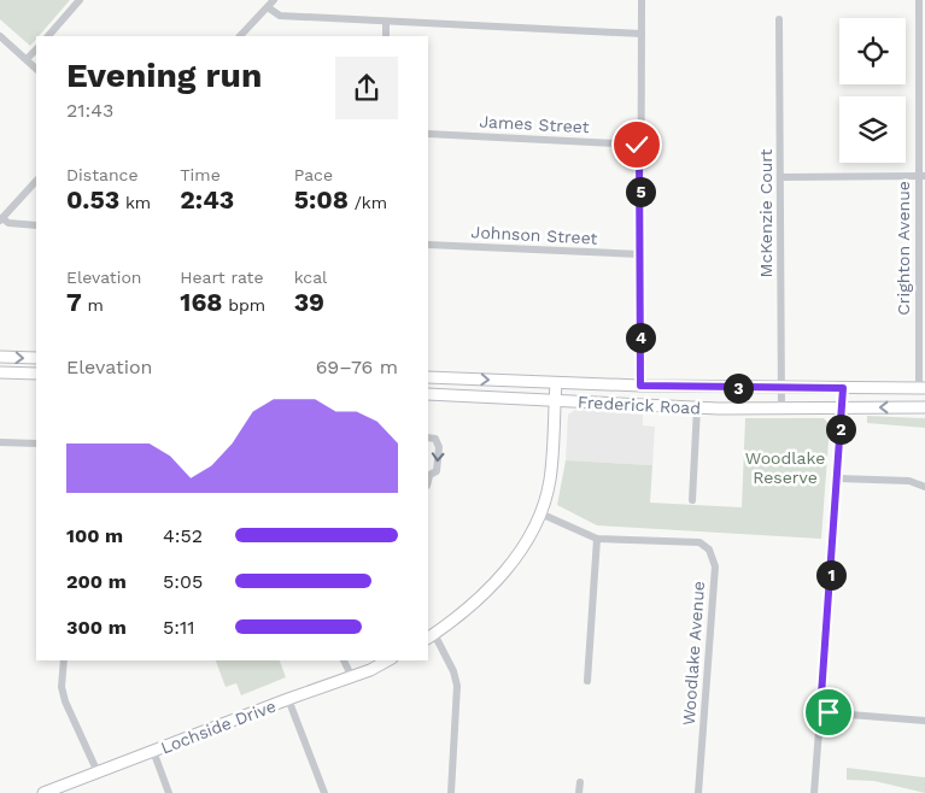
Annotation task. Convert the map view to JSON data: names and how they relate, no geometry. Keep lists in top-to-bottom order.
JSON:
{
  "streets": {
    "main road": ["Frederick Road", "Lochside Drive"],
    "street": [
      "James Street",
      "McKenzie Court",
      "Johnson Street",
      "Crighton Avenue",
      "Woodlake Avenue"
    ]
  },
  "crossings": [
    ["McKenzie Court", "Frederick Road"],
    ["Crighton Avenue", "Frederick Road"]
  ],
  "parks": ["Woodlake Reserve"],
  "page": {
    "heading": ["Evening run", "21:43"],
    "stats": [
      ["Distance", "0.53 km"],
      ["Time", "2:43"],
      ["Pace", "5:08 /km"],
      ["Elevation", "7 m"],
      ["Heart rate", "168 bpm"],
      ["kcal", "39"]
    ],
    "pins": [
      "5",
      "4",
      "3",
      "2",
      "1"
    ],
    "chart": ["Elevation", "69–76 m"],
    "list": [
      {
        "name": "100 m",
        "note": "4:52"
      },
      {
        "name": "200 m",
        "note": "5:05"
      },
      {
        "name": "300 m",
        "note": "5:11"
      }
    ]
  }
}
